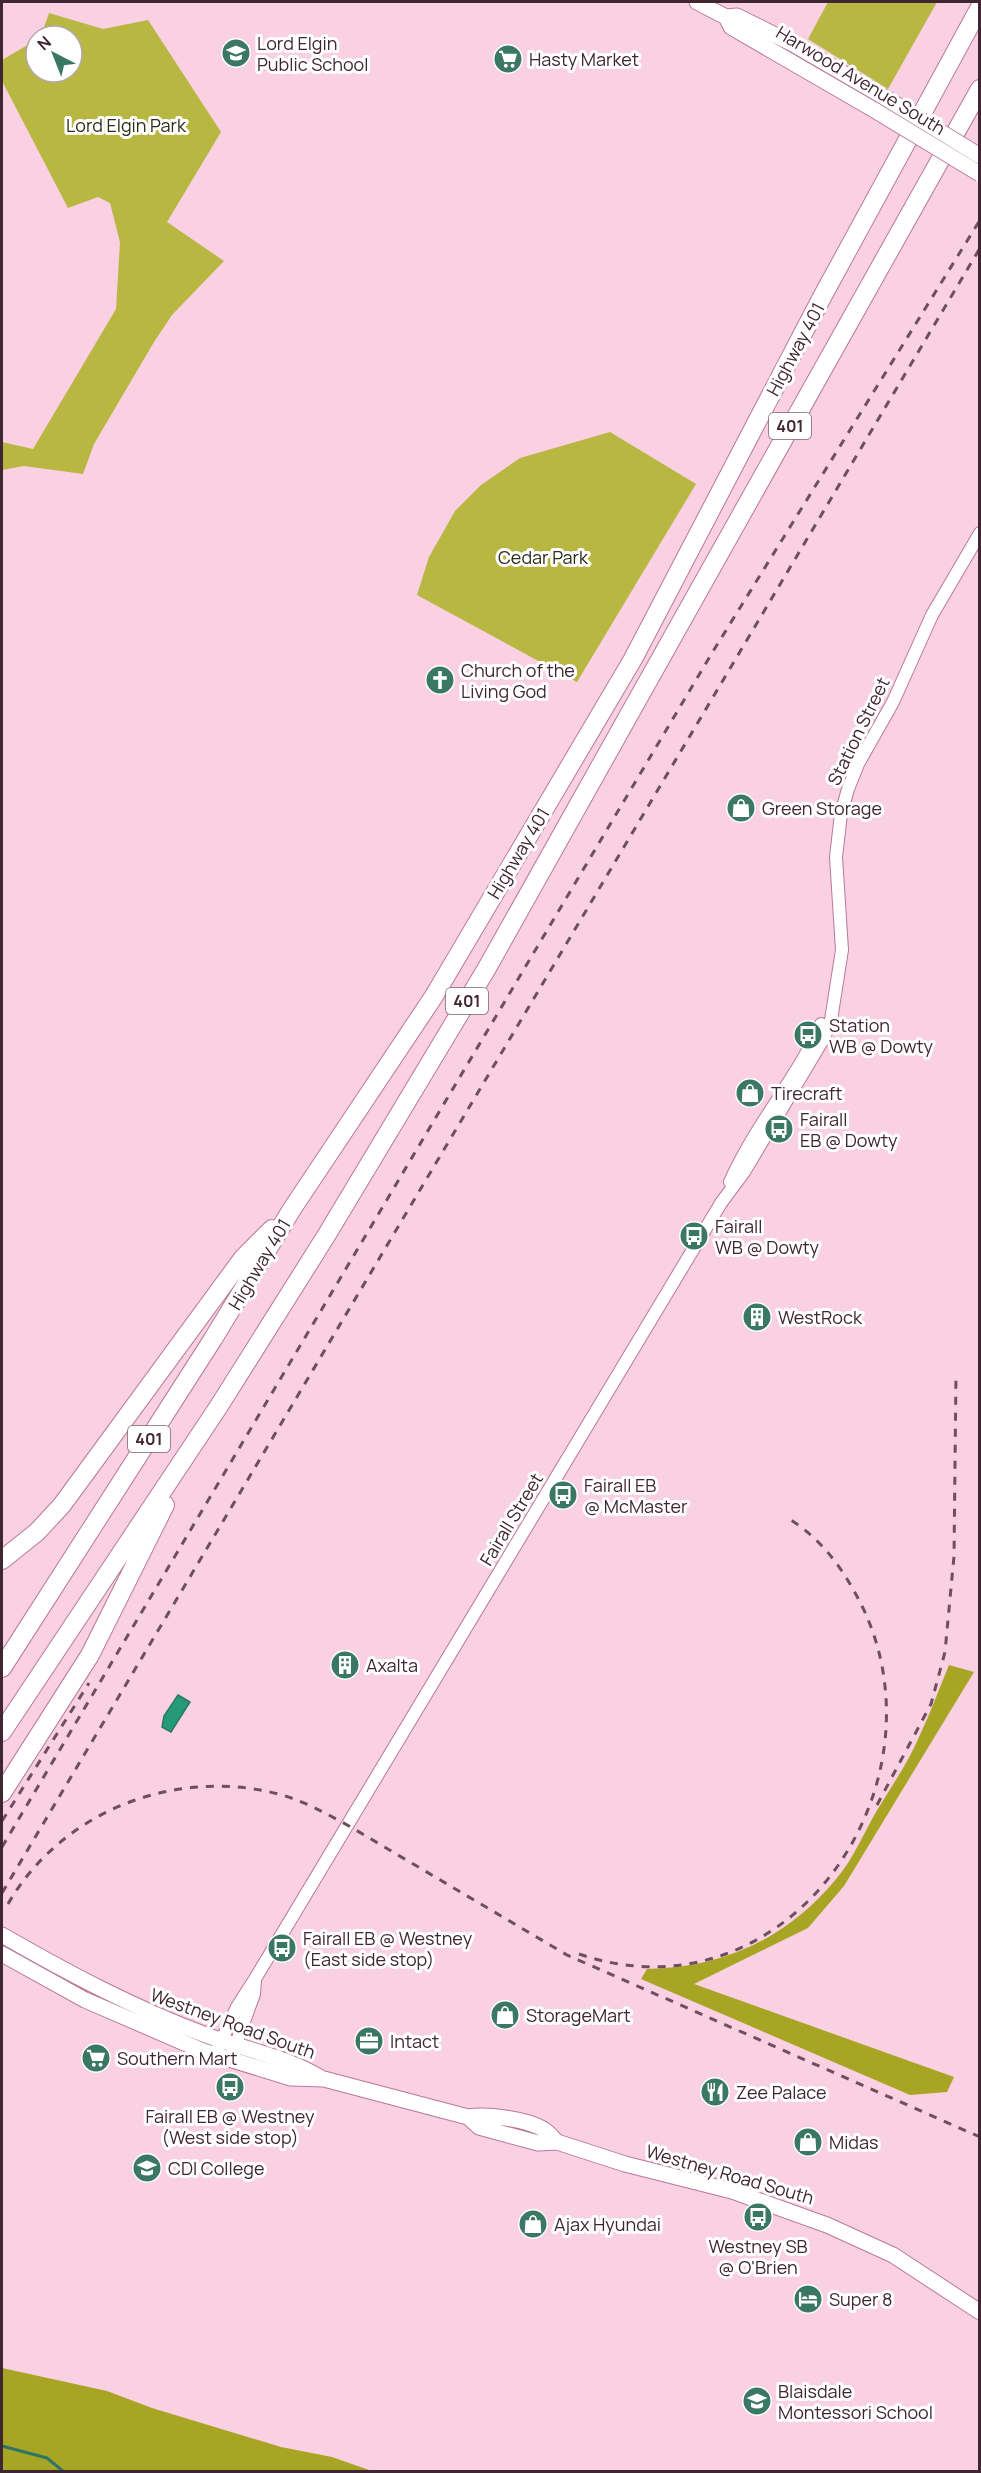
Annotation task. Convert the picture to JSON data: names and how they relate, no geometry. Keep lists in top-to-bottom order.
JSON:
{
  "streets": {
    "highway": ["Highway 401", "401"],
    "main road": ["Harwood Avenue South", "Westney Road South"],
    "street": ["Station Street", "Fairall Street"]
  },
  "crossings": [
    ["Station Street", "Fairall Street"],
    ["Fairall Street", "Westney Road South"]
  ],
  "parks": ["Lord Elgin Park", "Cedar Park"],
  "places": {
    "school or university": ["Lord Elgin Public School", "CDI College", "Blaisdale Montessori School"],
    "supermarket": ["Hasty Market", "Southern Mart"],
    "church": ["Church of the Living God"],
    "shop": [
      "Green Storage",
      "Tirecraft",
      "StorageMart",
      "Midas",
      "Ajax Hyundai"
    ],
    "bus stop": [
      "Station WB @ Dowty",
      "Fairall EB @ Dowty",
      "Fairall WB @ Dowty",
      "Fairall EB @ McMaster",
      "Fairall EB @ Westney (East side stop)",
      "Fairall EB @ Westney (West side stop)",
      "Westney SB @ O'Brien"
    ],
    "building": ["WestRock", "Axalta"],
    "office": ["Intact"],
    "restaurant": ["Zee Palace"],
    "hotel": ["Super 8"]
  },
  "north": "top left"
}
